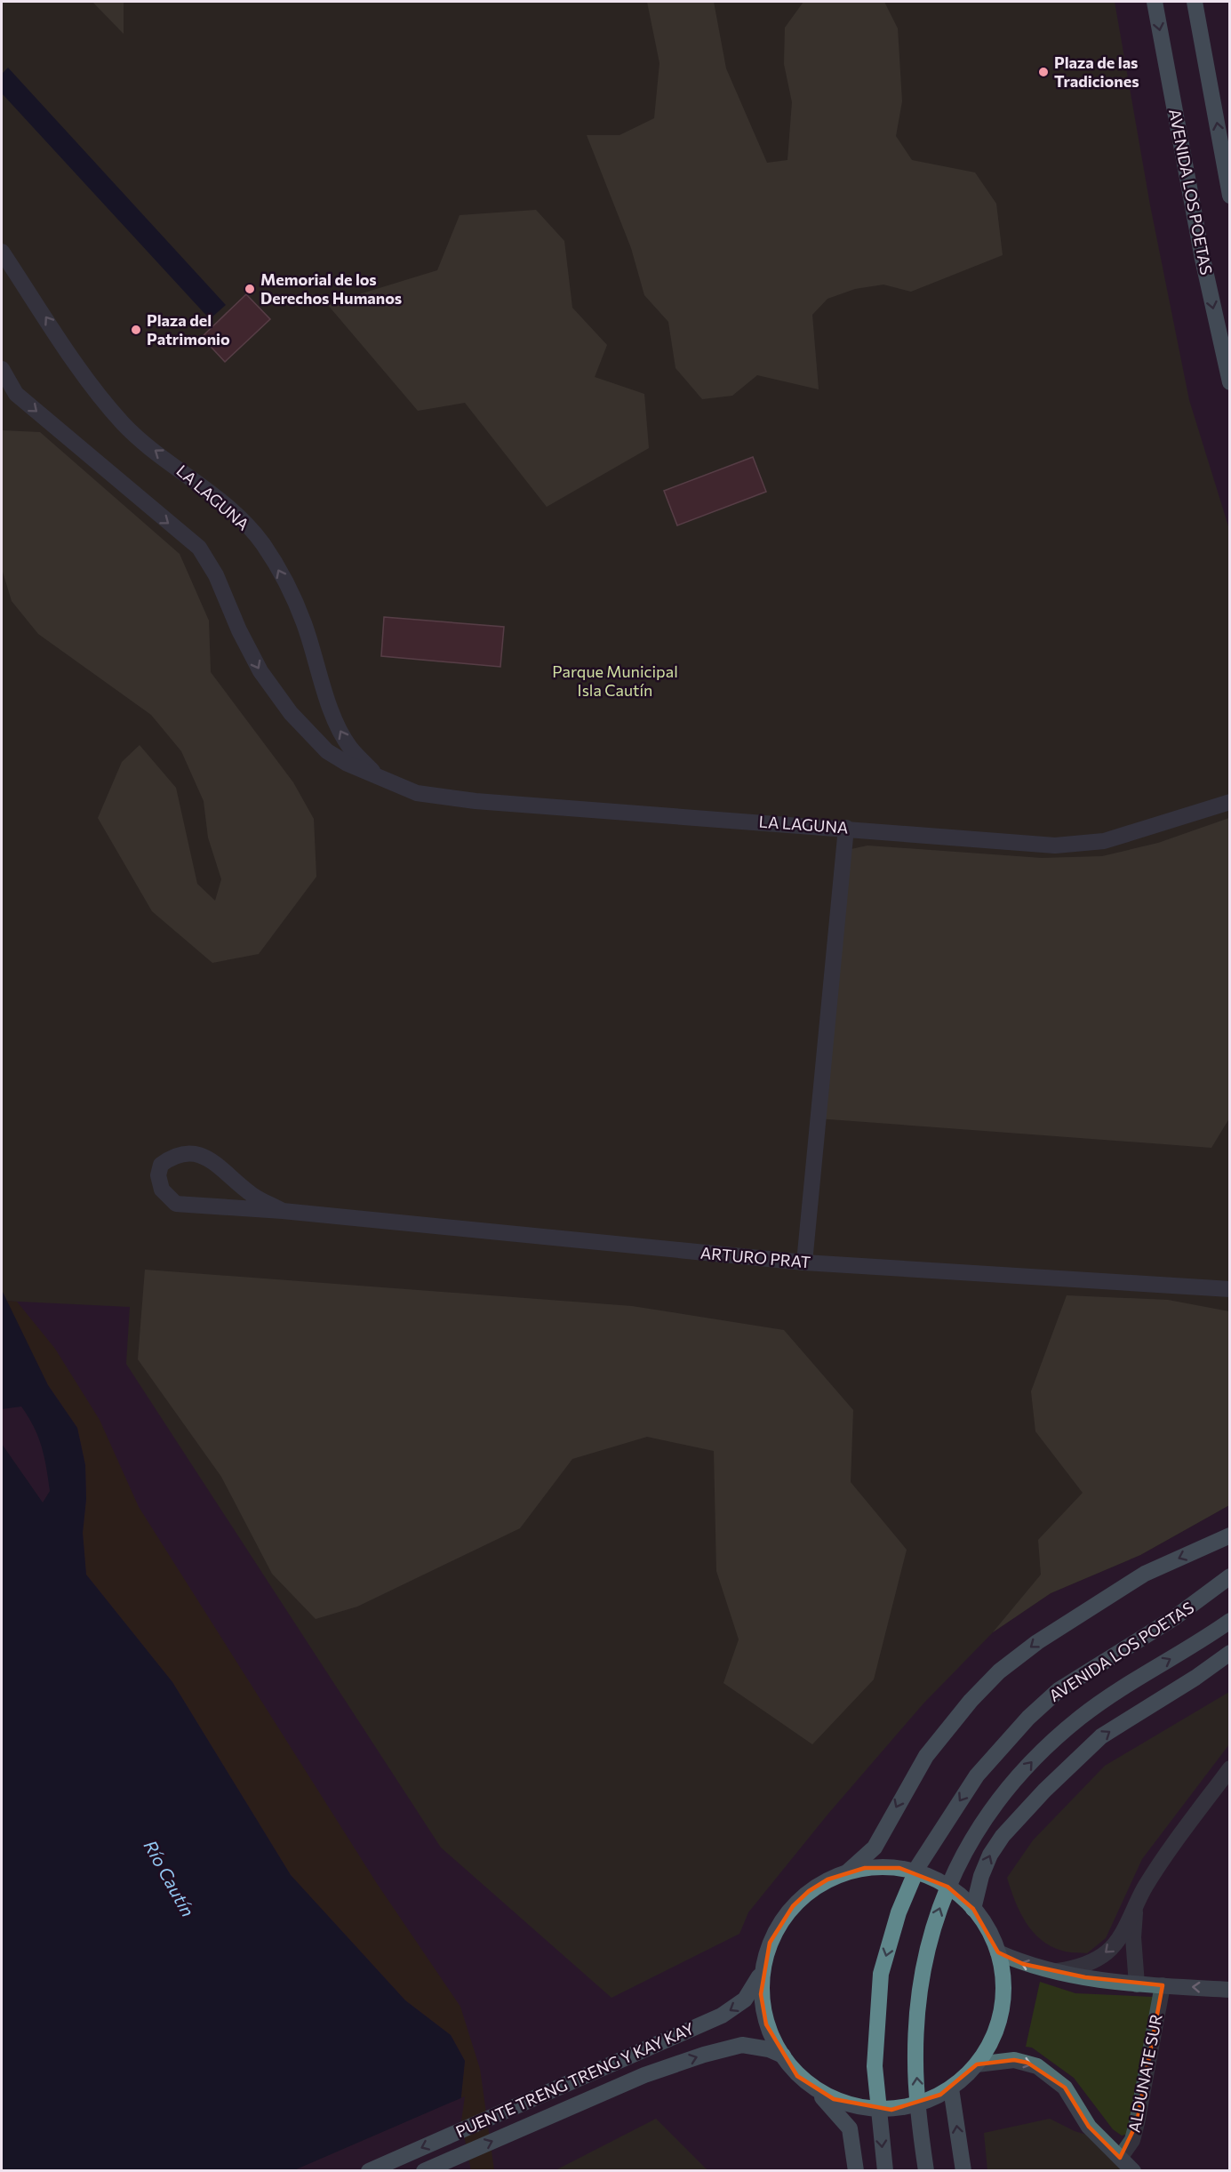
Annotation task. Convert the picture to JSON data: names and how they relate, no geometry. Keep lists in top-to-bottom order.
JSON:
{
  "streets": {
    "main road": ["AVENIDA LOS POETAS", "PUENTE TRENG TRENG Y KAY KAY"],
    "street": ["LA LAGUNA", "ARTURO PRAT", "ALDUNATE SUR"]
  },
  "water": ["Río Cautín"],
  "parks": ["Parque Municipal Isla Cautín"],
  "places": ["Plaza de las Tradiciones", "Memorial de los Derechos Humanos", "Plaza del Patrimonio"]
}
